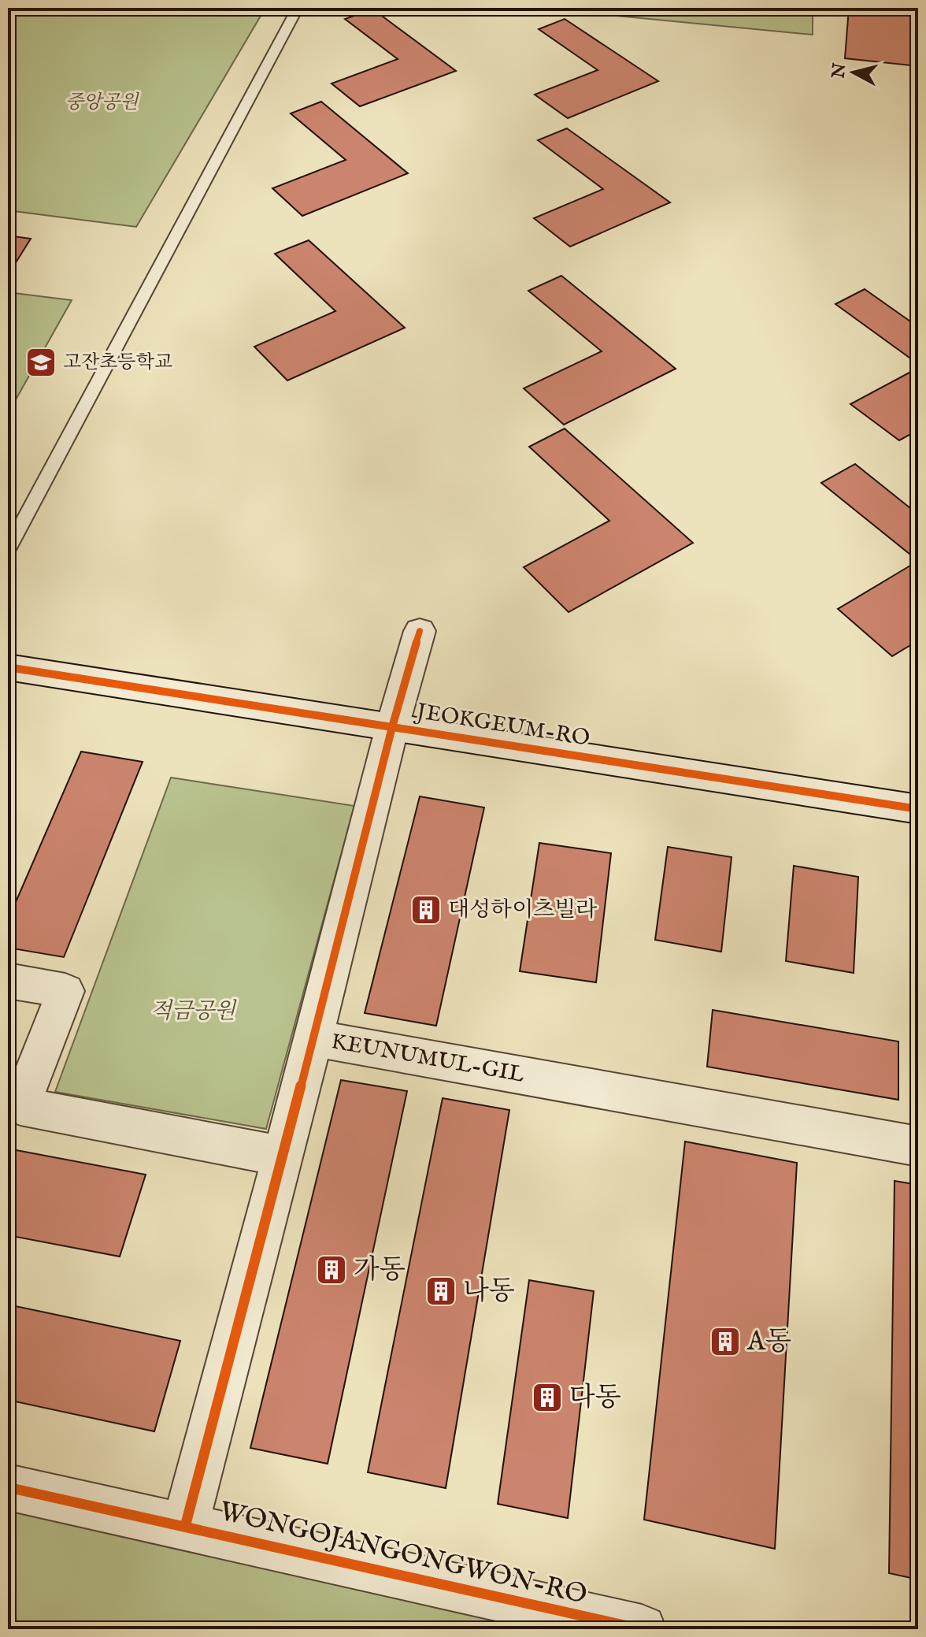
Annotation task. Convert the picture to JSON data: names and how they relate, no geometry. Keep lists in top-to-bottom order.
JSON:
{
  "streets": {
    "street": ["JEOKGEUM-RO", "KEUNUMUL-GIL", "WONGOJANGONGWON-RO"]
  },
  "crossings": [
    ["KEUNUMUL-GIL", "WONGOJANGONGWON-RO"]
  ],
  "parks": ["중앙공원", "적금공원"],
  "places": {
    "school or university": ["고잔초등학교"],
    "building": [
      "대성하이츠빌라",
      "가동",
      "나동",
      "A동",
      "다동"
    ]
  },
  "north": "left"
}
